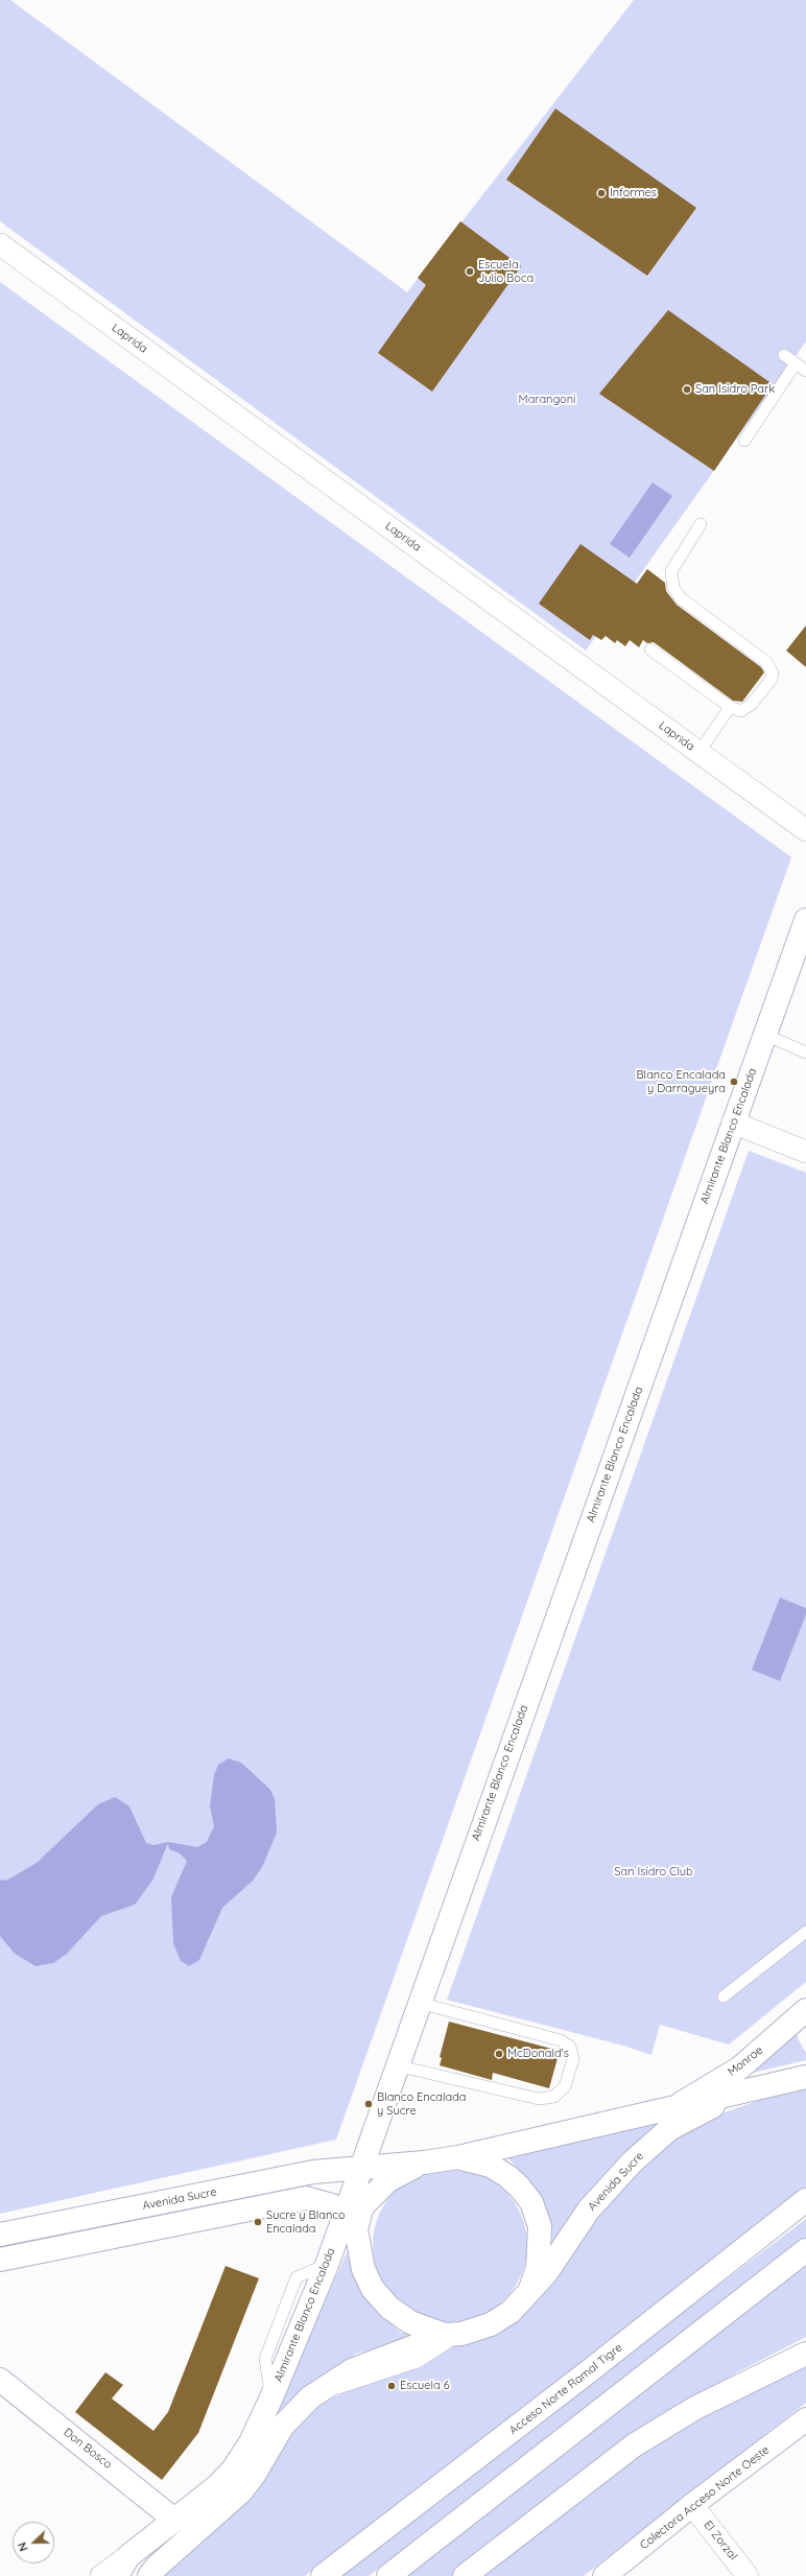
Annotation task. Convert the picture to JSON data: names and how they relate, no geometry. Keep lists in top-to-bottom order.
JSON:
{
  "streets": {
    "main road": [
      "Almirante Blanco Encalada",
      "Monroe",
      "Avenida Sucre",
      "Acceso Norte Ramal Tigre",
      "Don Bosco",
      "Colectora Acceso Norte Oeste"
    ],
    "street": ["Laprida", "El Zorzal"]
  },
  "crossings": [
    ["Almirante Blanco Encalada", "Avenida Sucre"],
    ["Almirante Blanco Encalada", "Don Bosco"],
    ["Monroe", "Avenida Sucre"],
    ["Colectora Acceso Norte Oeste", "El Zorzal"]
  ],
  "parks": ["Marangoni", "San Isidro Club"],
  "places": [
    "Informes",
    "Escuela Julio Boca",
    "San Isidro Park",
    "Blanco Encalada y Darragueyra",
    "McDonald's",
    "Blanco Encalada y Sucre",
    "Sucre y Blanco Encalada",
    "Escuela 6"
  ],
  "north": "left"
}
